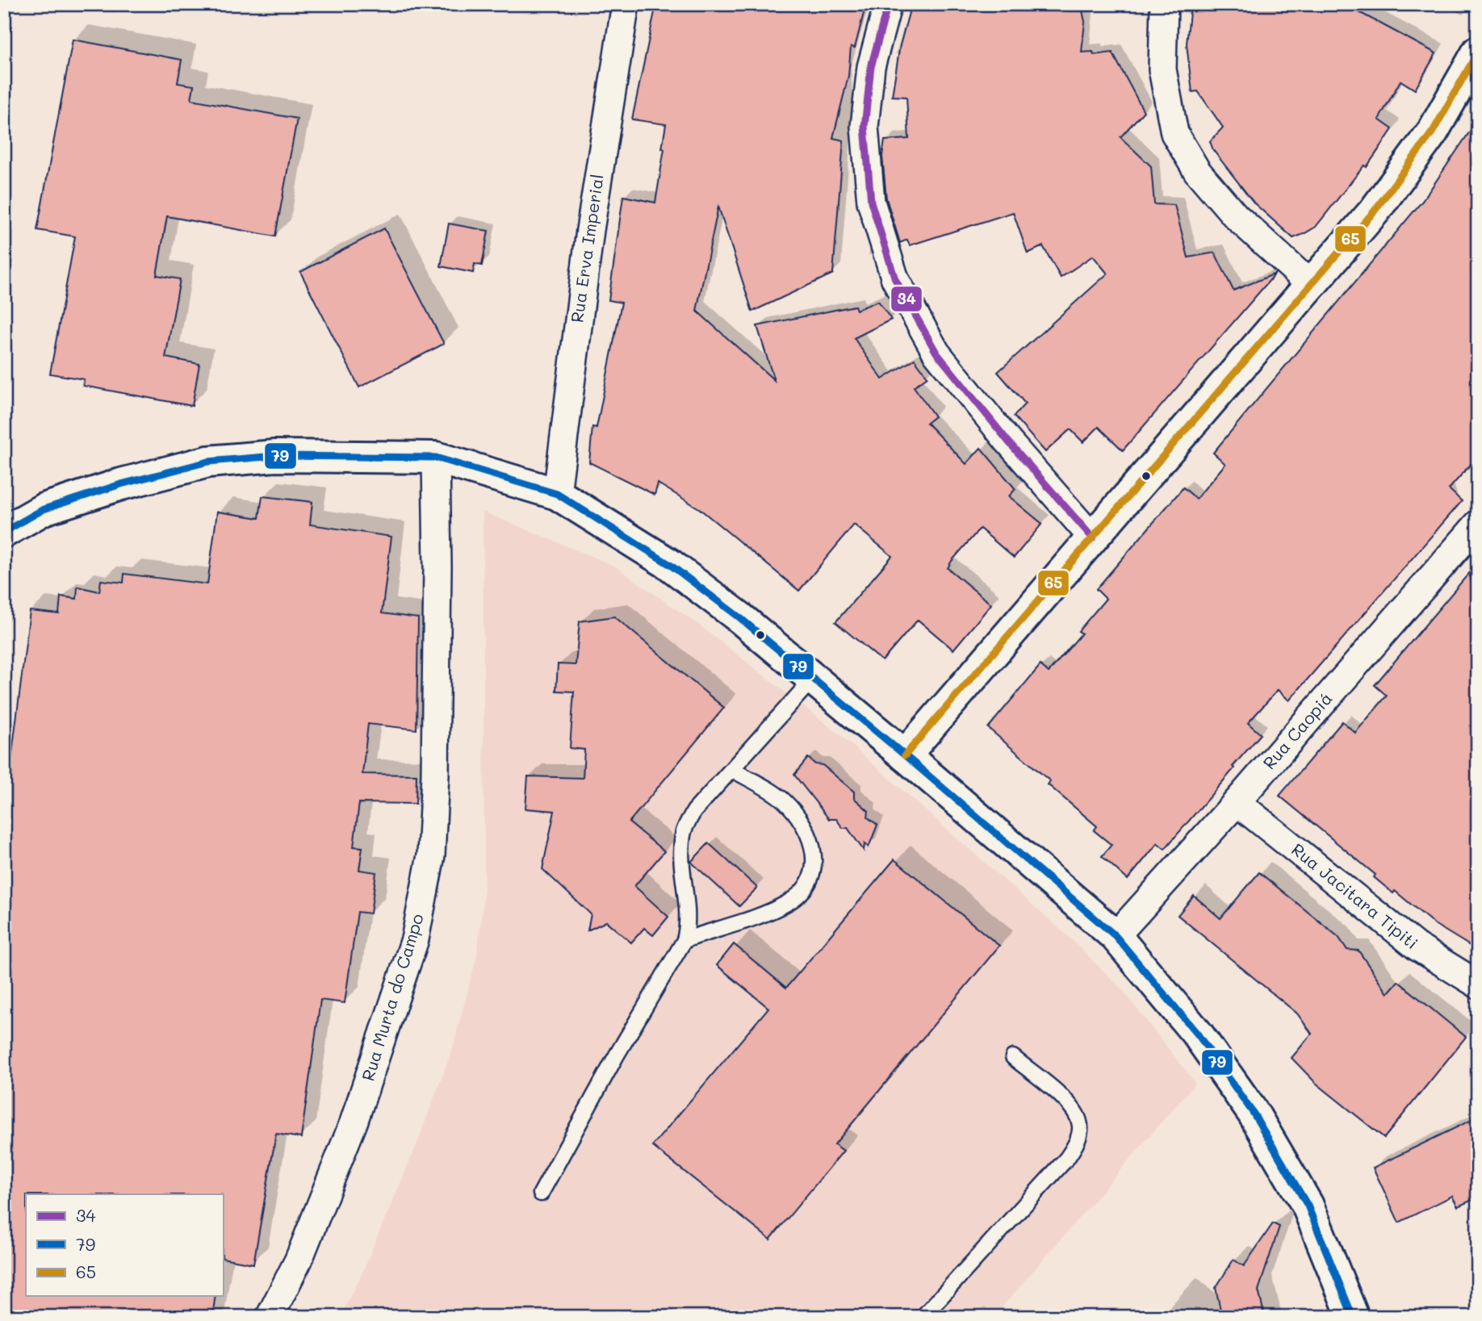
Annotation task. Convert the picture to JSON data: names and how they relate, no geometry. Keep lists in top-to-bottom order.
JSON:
{
  "streets": {
    "street": [
      "Rua Erva Imperial",
      "Rua Caopiá",
      "Rua Jacitara Tipiti",
      "Rua Murta do Campo"
    ]
  },
  "crossings": [
    ["Rua Caopiá", "Rua Jacitara Tipiti"]
  ],
  "lines": ["transit line 34", "transit line 65", "transit line 79"],
  "legend": ["34", "79", "65"]
}
